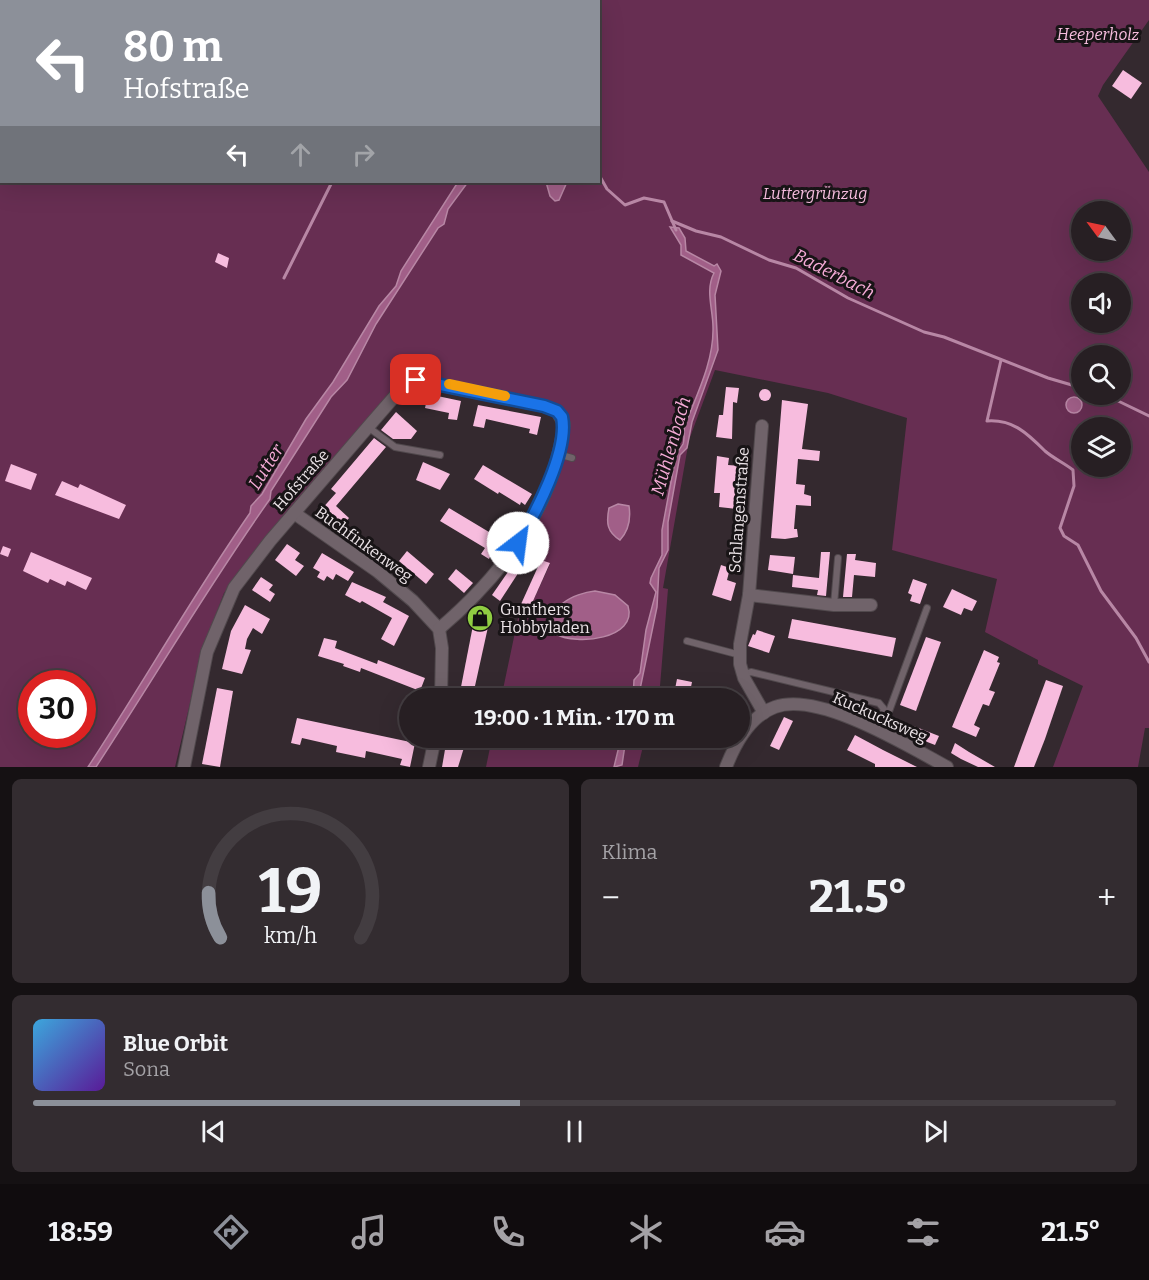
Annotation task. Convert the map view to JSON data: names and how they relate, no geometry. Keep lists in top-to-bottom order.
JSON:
{
  "streets": {
    "street": [
      "Hofstraße",
      "Schlangenstraße",
      "Buchfinkenweg",
      "Kuckucksweg"
    ]
  },
  "crossings": [
    ["Hofstraße", "Buchfinkenweg"],
    ["Schlangenstraße", "Kuckucksweg"]
  ],
  "water": ["Baderbach", "Mühlenbach", "Lutter"],
  "parks": ["Heeperholz", "Luttergrünzug"],
  "places": {
    "shop": ["Gunthers Hobbyladen"]
  },
  "north": "top left",
  "page": {
    "turn": ["80 m", "Hofstraße"],
    "limit": "30",
    "trip": "19:00 · 1 Min. · 170 m",
    "tile": "Klima",
    "heat": ["−", "21.5°", "+"],
    "song": ["Blue Orbit", "Sona"],
    "tabs": ["18:59", "21.5°"],
    "gauge": ["19", "km/h"]
  }
}
